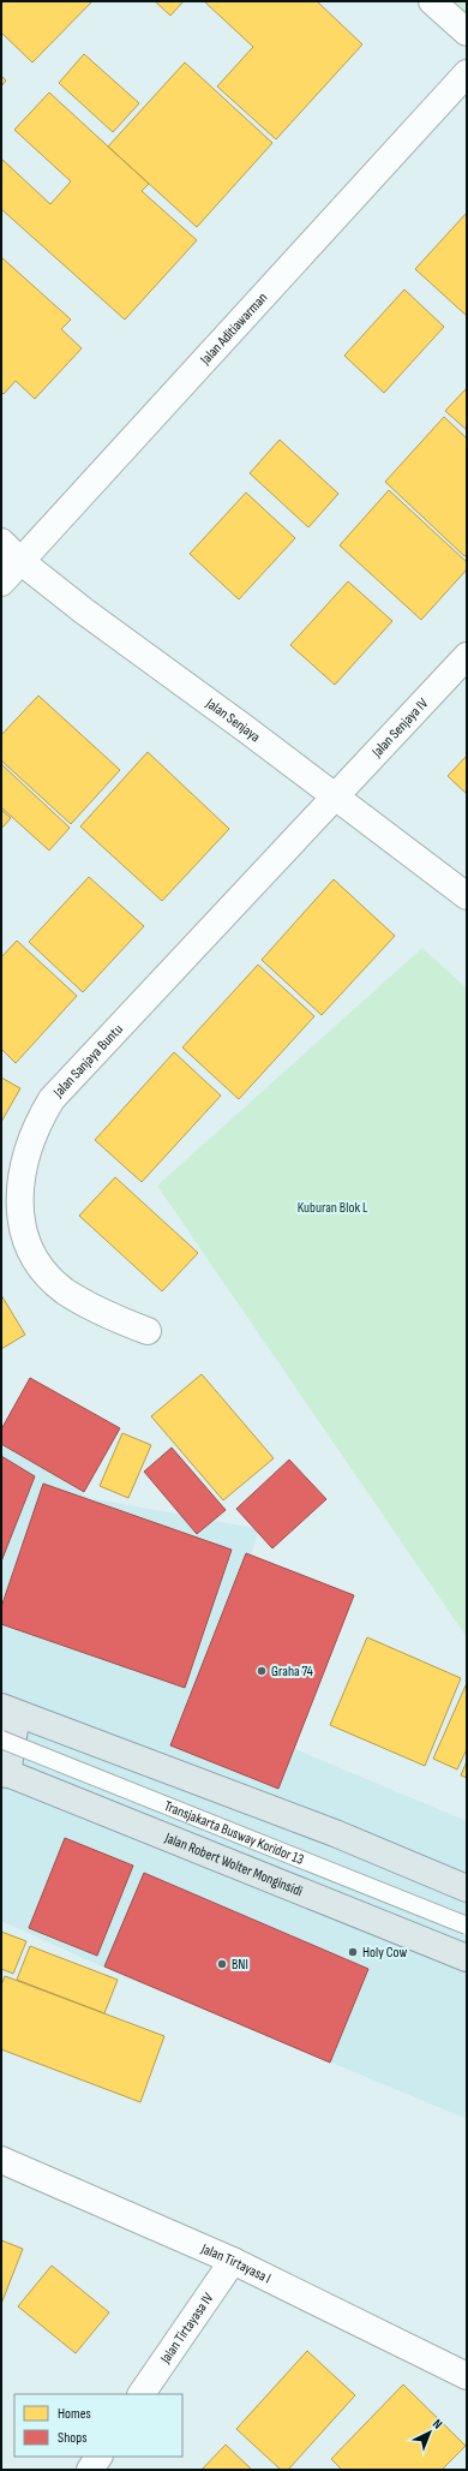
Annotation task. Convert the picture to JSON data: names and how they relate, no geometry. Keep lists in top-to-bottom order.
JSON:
{
  "streets": {
    "main road": ["Jalan Robert Wolter Monginsidi"],
    "street": [
      "Jalan Aditiawarman",
      "Jalan Senjaya",
      "Jalan Senjaya IV",
      "Jalan Sanjaya Buntu",
      "Jalan Tirtayasa I",
      "Jalan Tirtayasa IV"
    ],
    "lane": ["Transjakarta Busway Koridor 13"]
  },
  "crossings": [
    ["Jalan Aditiawarman", "Jalan Senjaya"],
    ["Jalan Senjaya", "Jalan Senjaya IV"],
    ["Jalan Senjaya", "Jalan Sanjaya Buntu"],
    ["Jalan Senjaya IV", "Jalan Sanjaya Buntu"],
    ["Jalan Tirtayasa I", "Jalan Tirtayasa IV"]
  ],
  "parks": ["Kuburan Blok L"],
  "places": ["Graha 74", "Holy Cow", "BNI"],
  "legend": ["Homes", "Shops"],
  "north": "top right"
}
